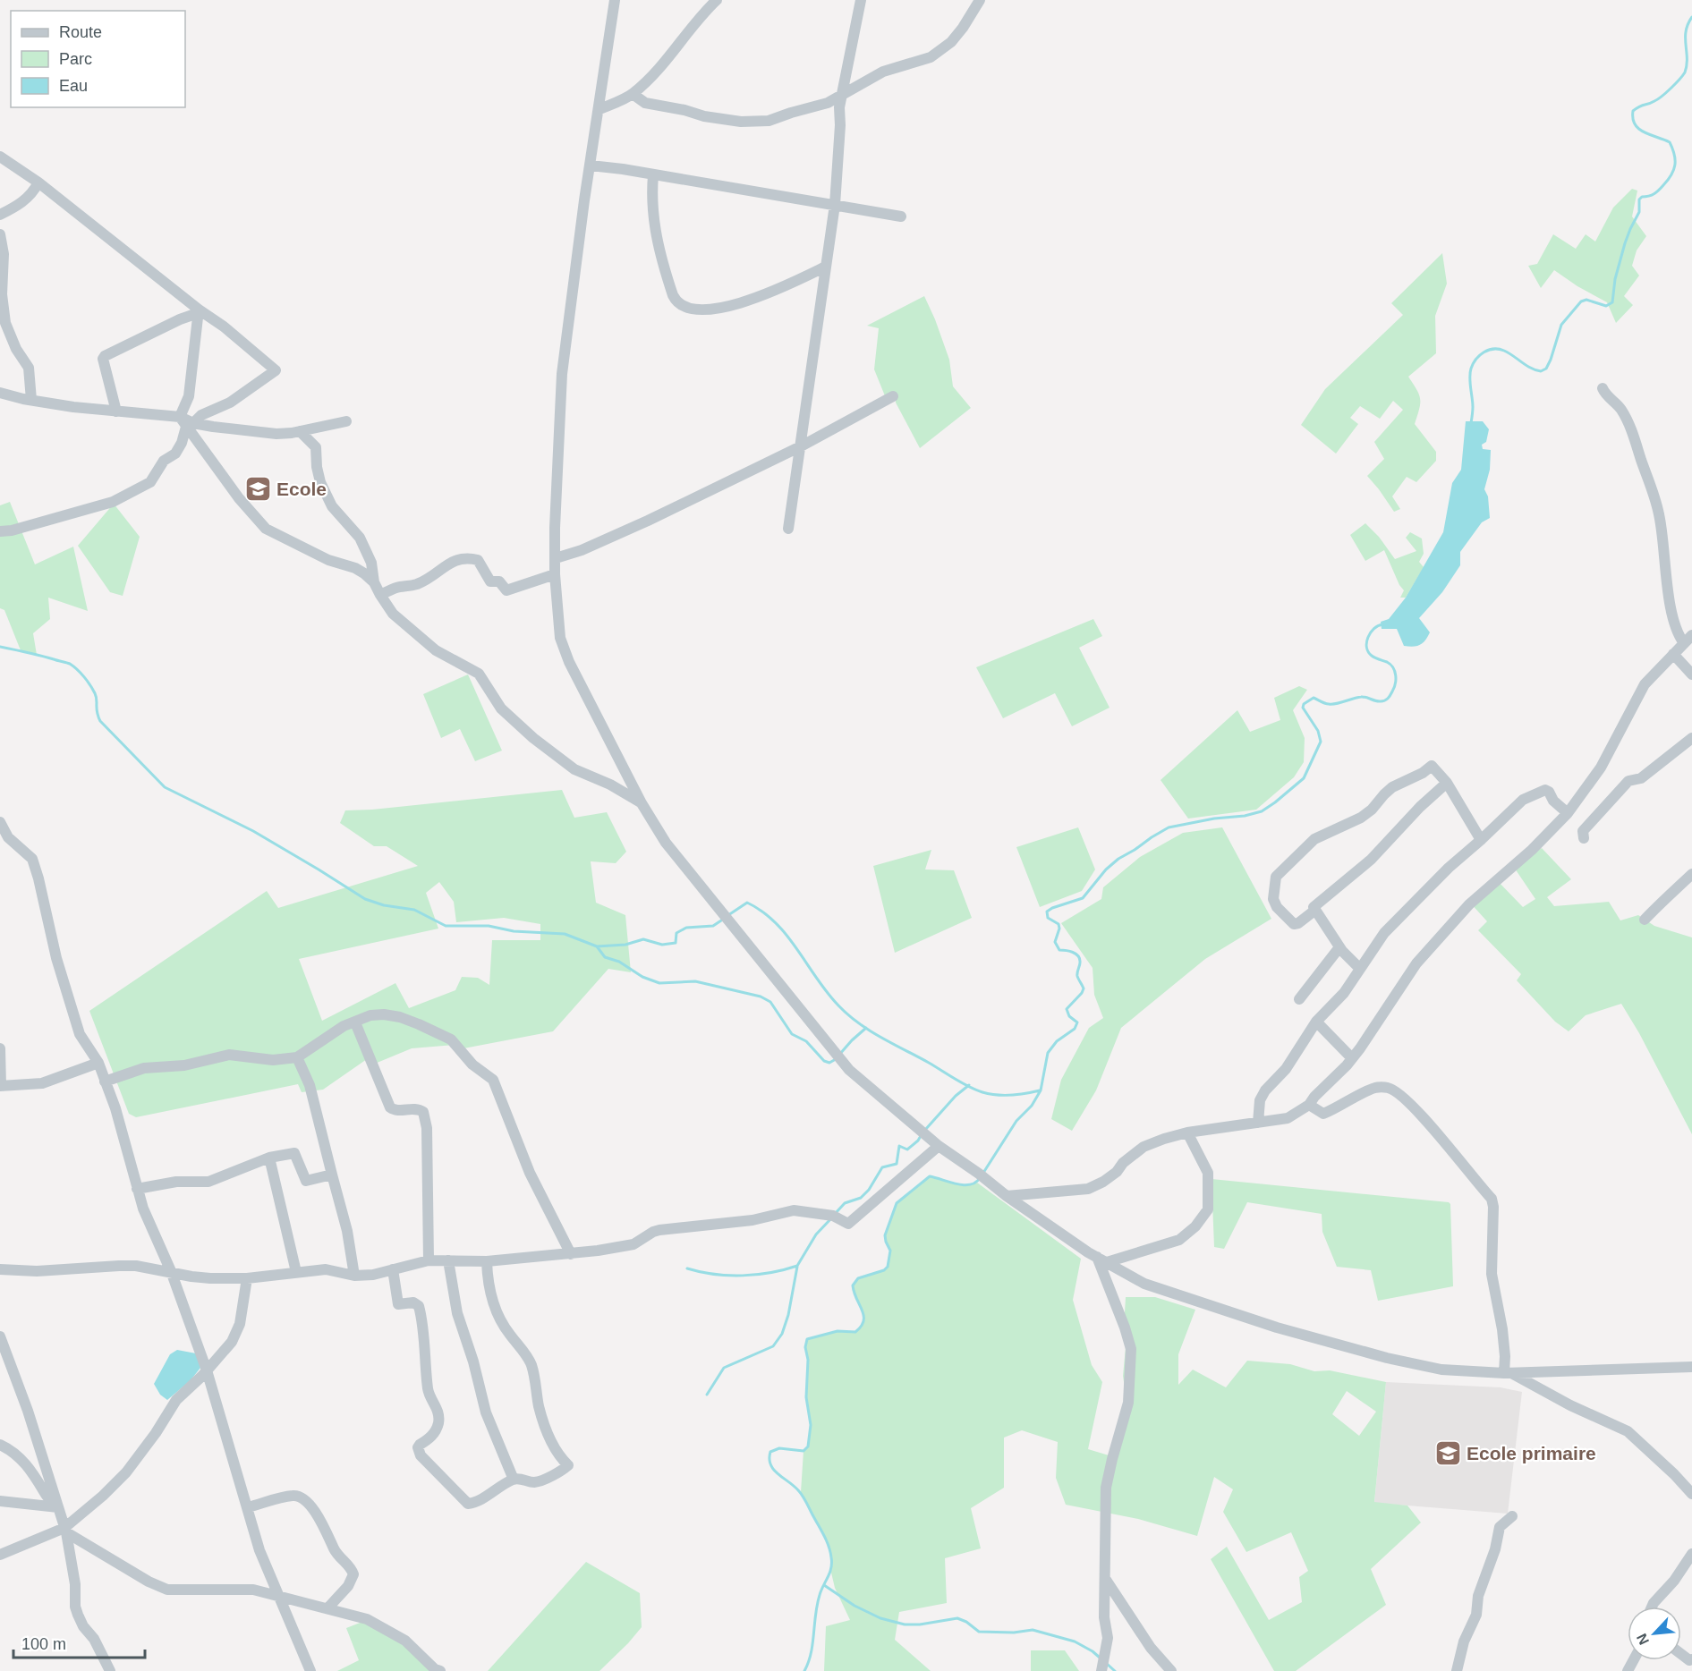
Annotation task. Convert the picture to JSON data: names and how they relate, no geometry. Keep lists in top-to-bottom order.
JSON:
{
  "places": {
    "school or university": ["Ecole", "Ecole primaire"]
  },
  "legend": ["Route", "Parc", "Eau"],
  "scale_bar": "100 m",
  "north": "bottom left"
}
